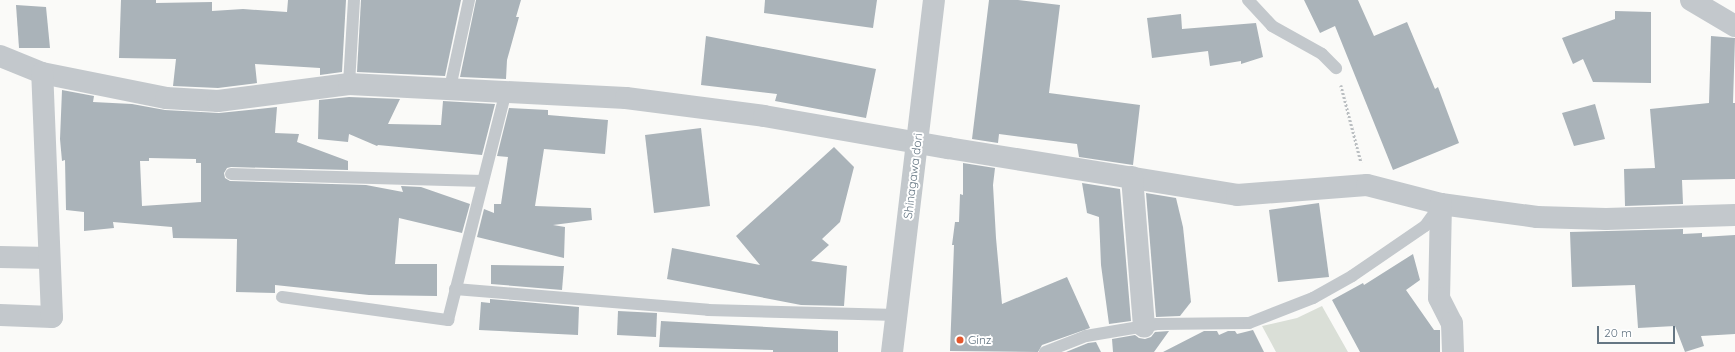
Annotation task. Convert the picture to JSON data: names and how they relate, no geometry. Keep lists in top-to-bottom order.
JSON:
{
  "streets": {
    "street": ["Shinagawa dori"]
  },
  "places": ["Ginz"],
  "scale_bar": "20 m"
}
